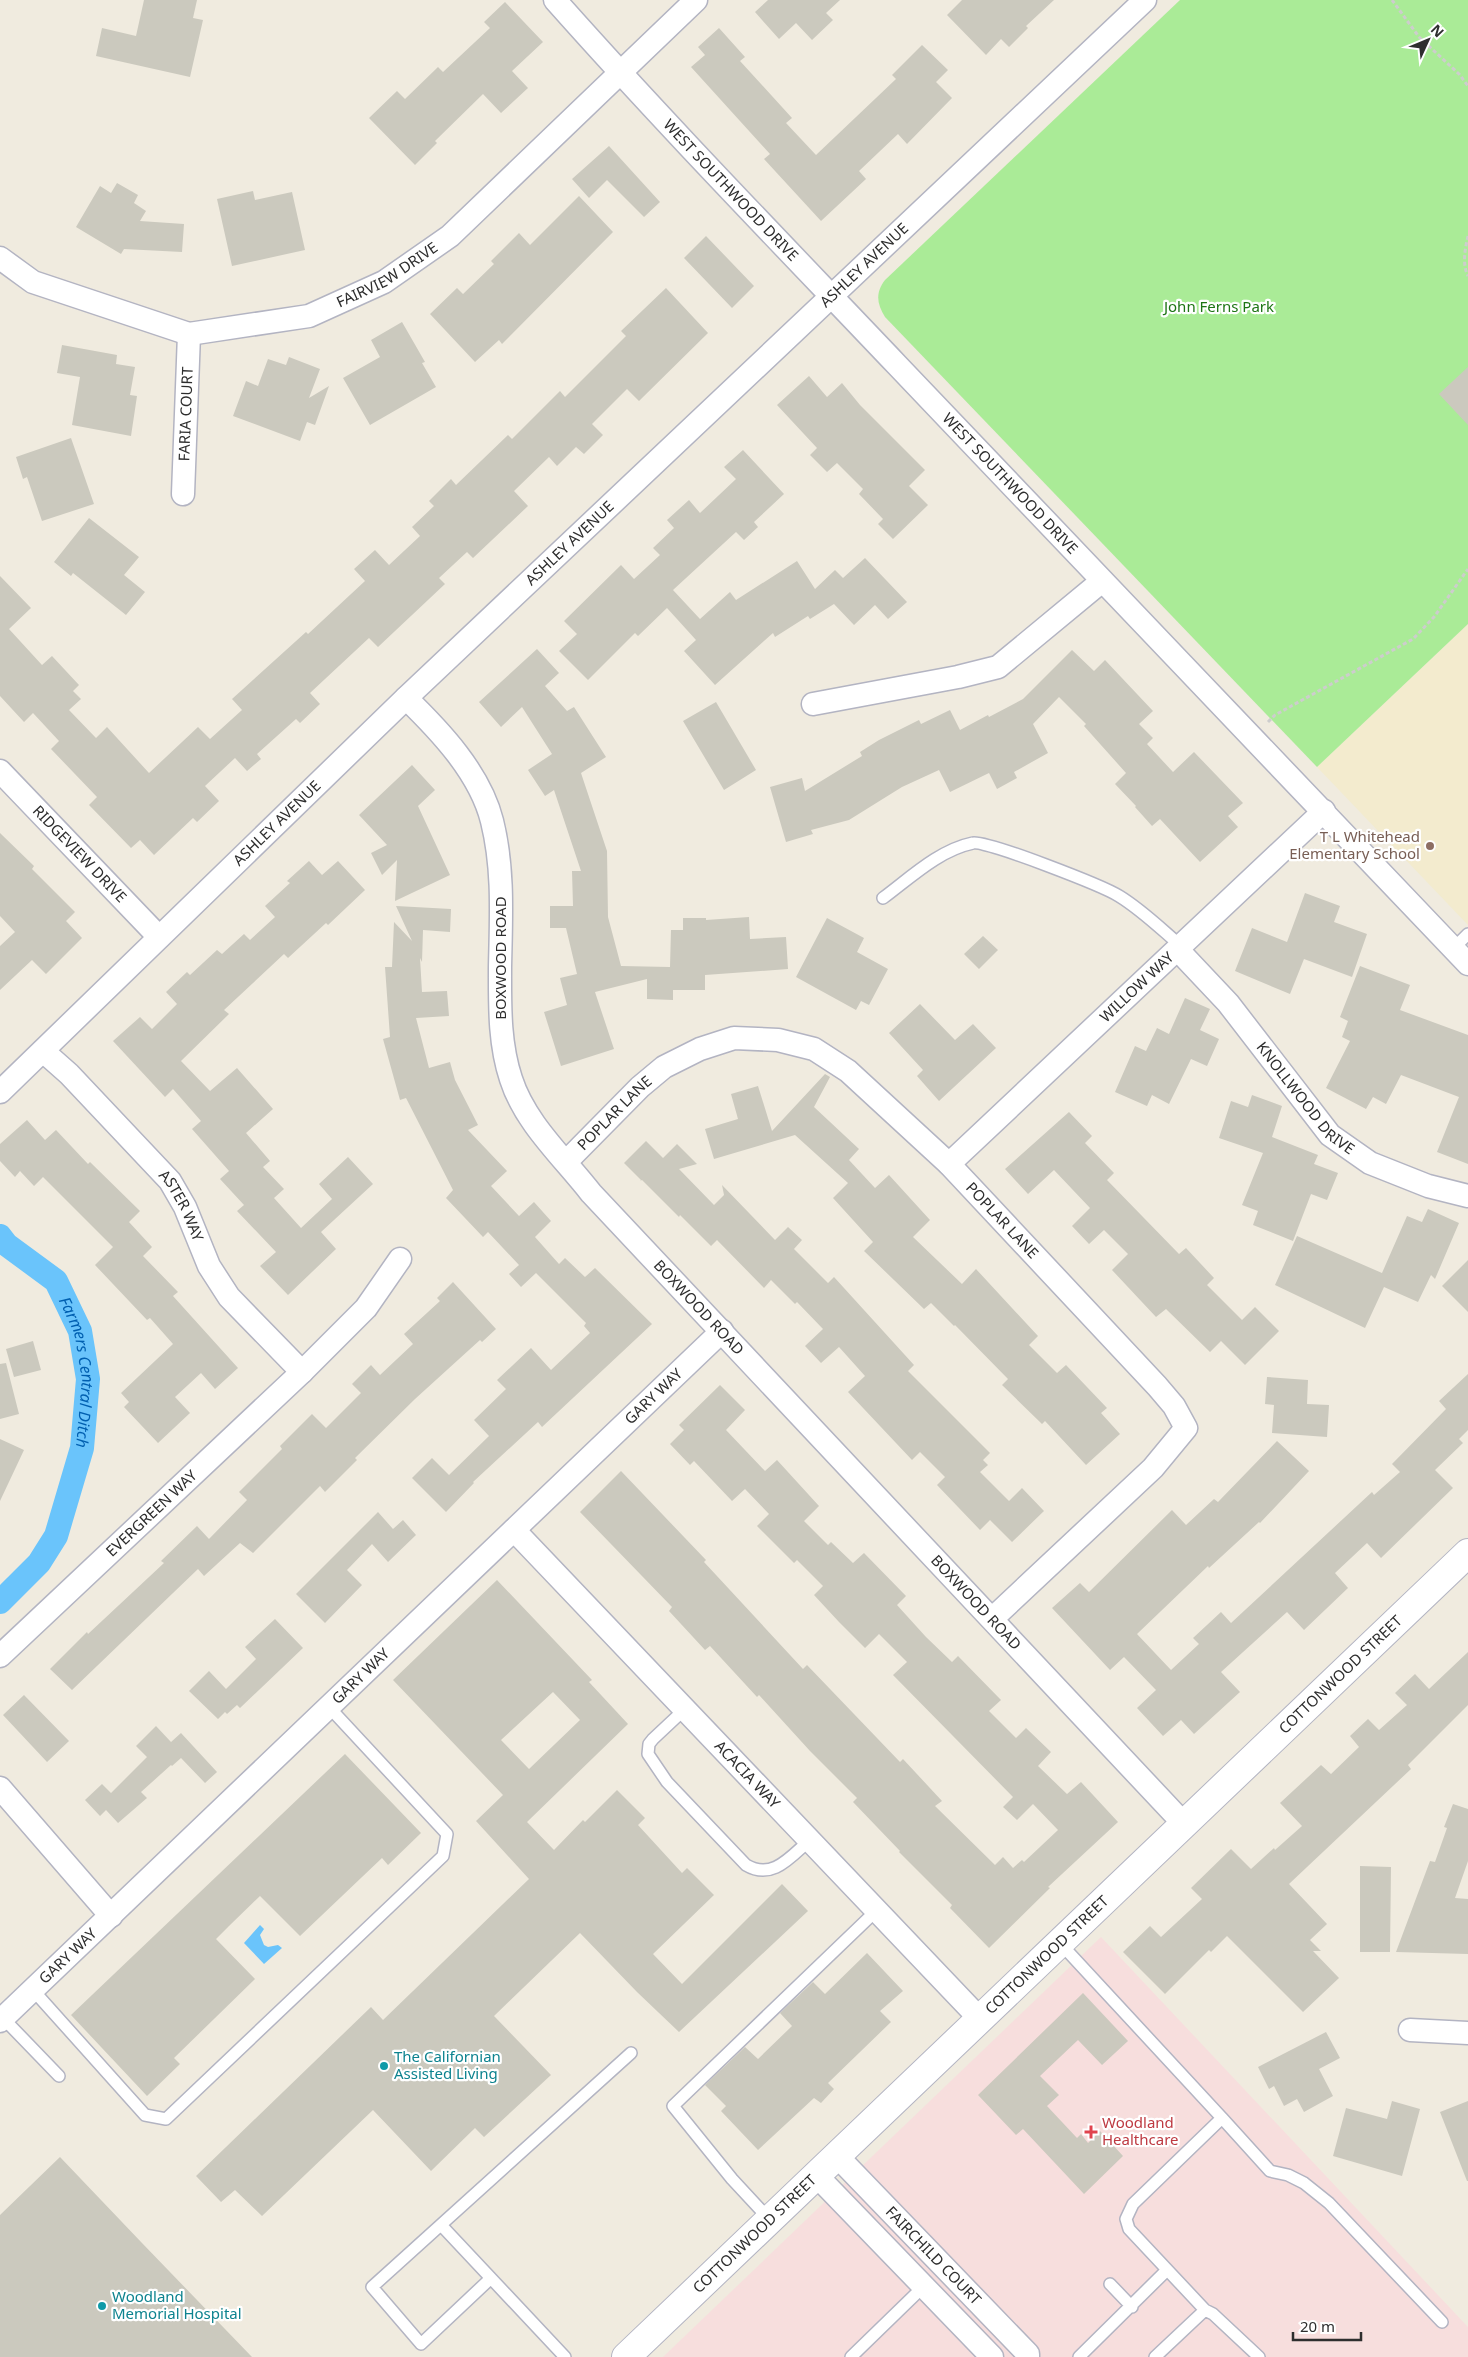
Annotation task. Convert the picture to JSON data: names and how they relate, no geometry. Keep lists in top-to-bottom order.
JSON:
{
  "streets": {
    "street": [
      "WEST SOUTHWOOD DRIVE",
      "ASHLEY AVENUE",
      "FAIRVIEW DRIVE",
      "FARIA COURT",
      "RIDGEVIEW DRIVE",
      "BOXWOOD ROAD",
      "WILLOW WAY",
      "KNOLLWOOD DRIVE",
      "POPLAR LANE",
      "ASTER WAY",
      "GARY WAY",
      "EVERGREEN WAY",
      "COTTONWOOD STREET",
      "ACACIA WAY",
      "FAIRCHILD COURT"
    ]
  },
  "crossings": [
    ["WEST SOUTHWOOD DRIVE", "ASHLEY AVENUE"],
    ["WEST SOUTHWOOD DRIVE", "FAIRVIEW DRIVE"],
    ["WEST SOUTHWOOD DRIVE", "WILLOW WAY"],
    ["ASHLEY AVENUE", "RIDGEVIEW DRIVE"],
    ["ASHLEY AVENUE", "BOXWOOD ROAD"],
    ["ASHLEY AVENUE", "ASTER WAY"],
    ["FAIRVIEW DRIVE", "FARIA COURT"],
    ["BOXWOOD ROAD", "POPLAR LANE"],
    ["BOXWOOD ROAD", "GARY WAY"],
    ["BOXWOOD ROAD", "COTTONWOOD STREET"],
    ["WILLOW WAY", "KNOLLWOOD DRIVE"],
    ["WILLOW WAY", "POPLAR LANE"],
    ["ASTER WAY", "EVERGREEN WAY"],
    ["GARY WAY", "ACACIA WAY"],
    ["COTTONWOOD STREET", "ACACIA WAY"],
    ["COTTONWOOD STREET", "FAIRCHILD COURT"]
  ],
  "water": ["Farmers Central Ditch"],
  "parks": ["John Ferns Park"],
  "places": {
    "other": ["T L Whitehead Elementary School", "The Californian Assisted Living", "Woodland Memorial Hospital"],
    "health": ["Woodland Healthcare"]
  },
  "scale_bar": "20 m",
  "north": "top right"
}
